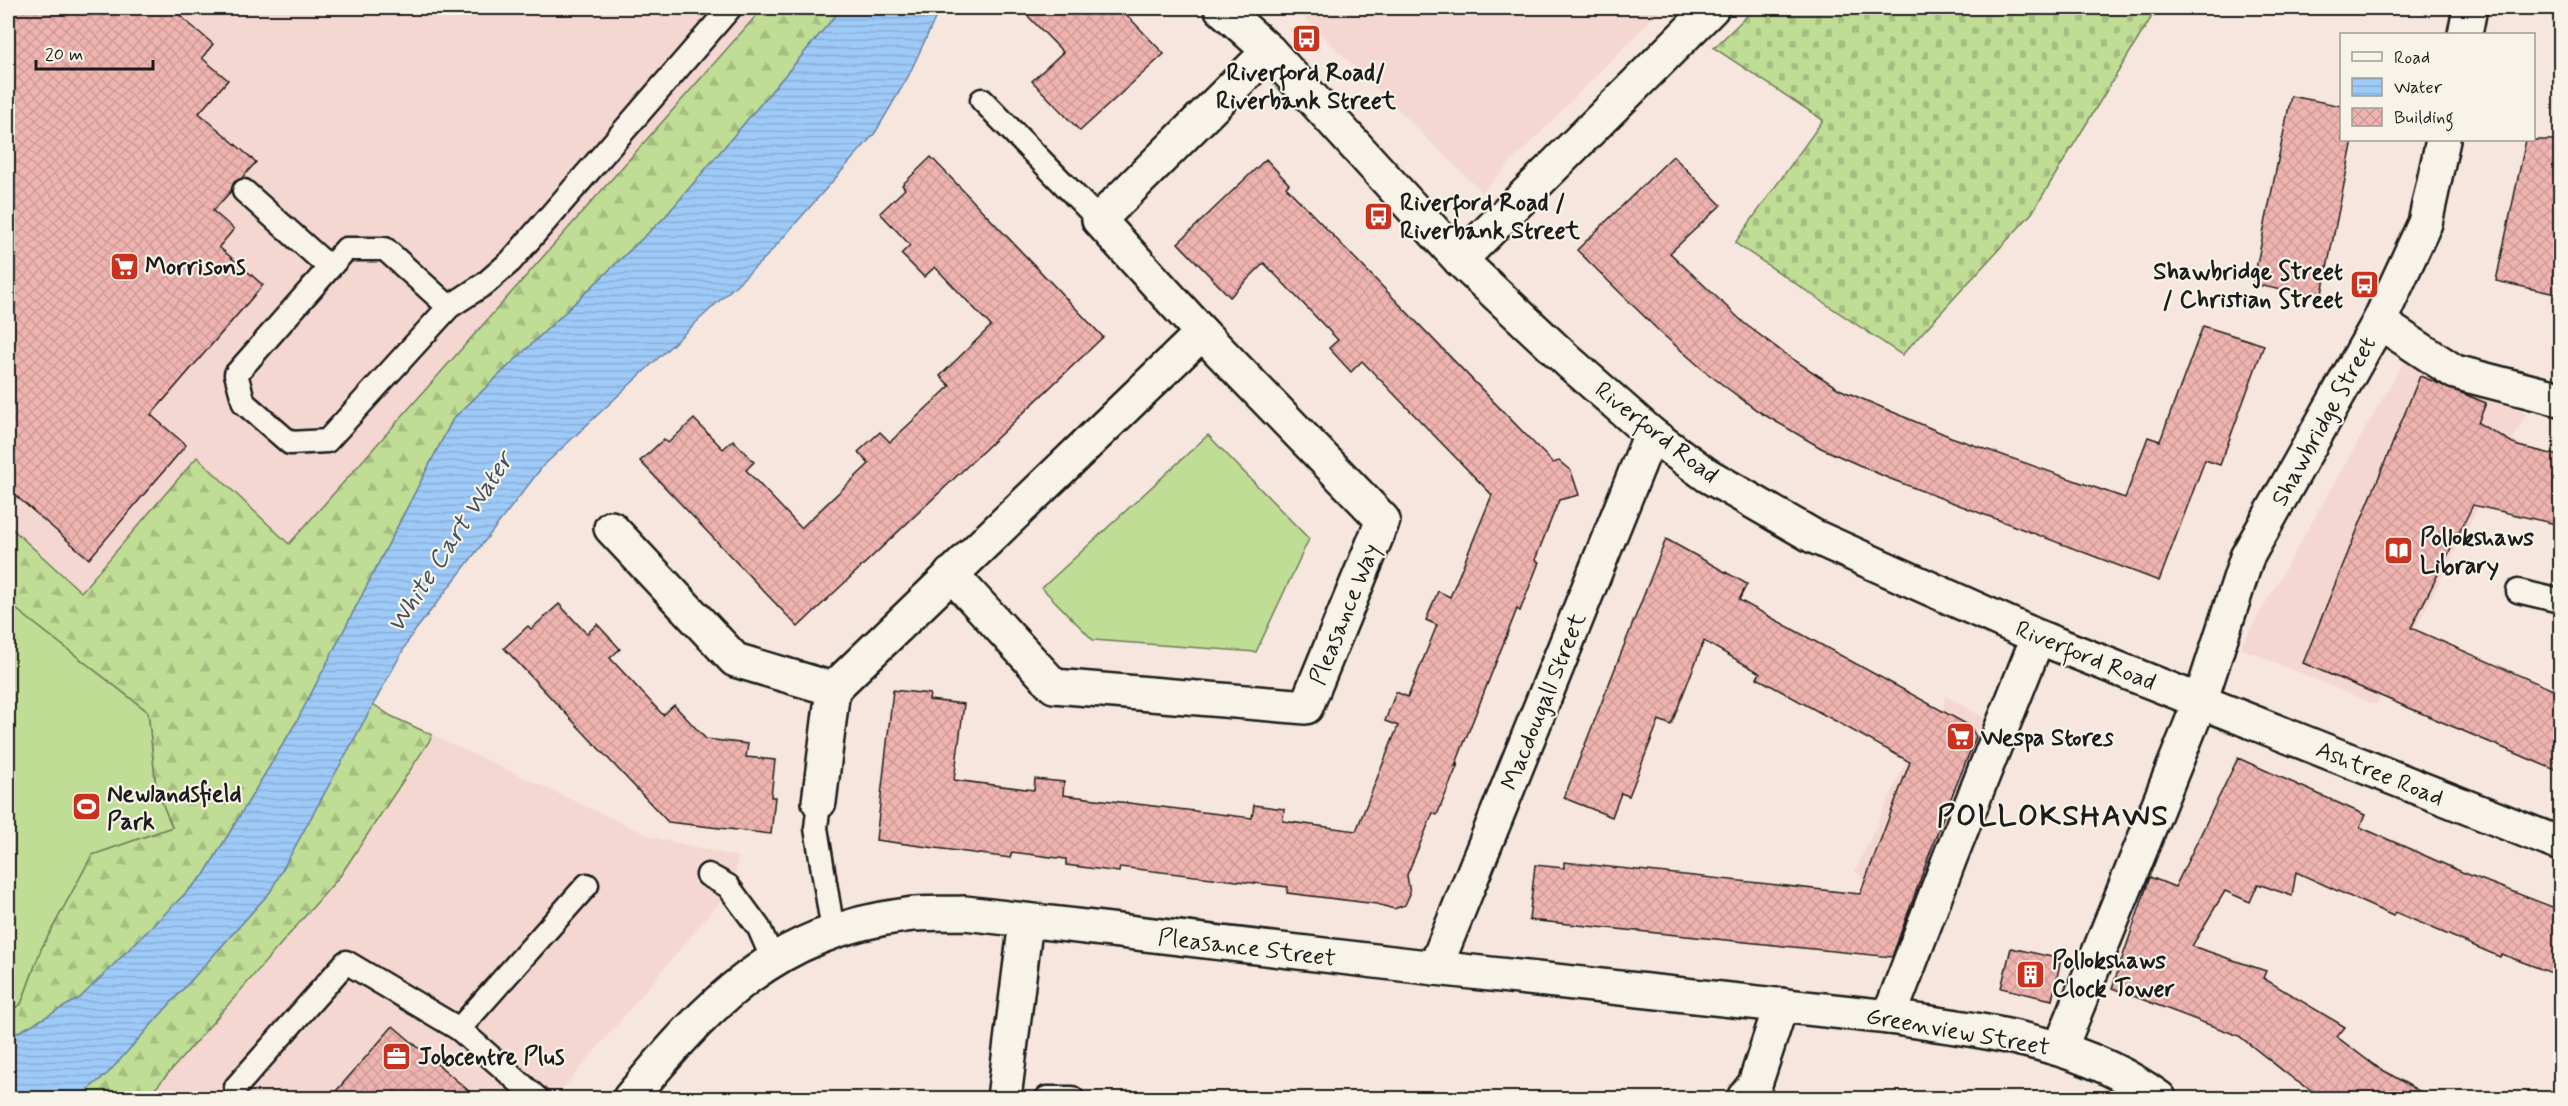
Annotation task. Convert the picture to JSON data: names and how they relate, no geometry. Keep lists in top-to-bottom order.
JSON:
{
  "streets": {
    "street": [
      "Shawbridge Street",
      "Riverford Road",
      "Pleasance Way",
      "Macdougall Street",
      "Ashtree Road",
      "Pleasance Street",
      "Greenview Street"
    ]
  },
  "crossings": [
    ["Shawbridge Street", "Riverford Road"],
    ["Shawbridge Street", "Ashtree Road"],
    ["Shawbridge Street", "Greenview Street"],
    ["Riverford Road", "Macdougall Street"],
    ["Riverford Road", "Ashtree Road"],
    ["Macdougall Street", "Pleasance Street"],
    ["Pleasance Street", "Greenview Street"]
  ],
  "districts": ["POLLOKSHAWS"],
  "water": ["White Cart Water"],
  "places": {
    "bus stop": ["Riverford Road/ Riverbank Street", "Riverford Road / Riverbank Street", "Shawbridge Street / Christian Street"],
    "supermarket": ["Morrisons", "Wespa Stores"],
    "library": ["Pollokshaws Library"],
    "sports": ["Newlandsfield Park"],
    "building": ["Pollokshaws Clock Tower"],
    "office": ["Jobcentre Plus"]
  },
  "legend": ["Road", "Water", "Building"],
  "scale_bar": "20 m"
}
